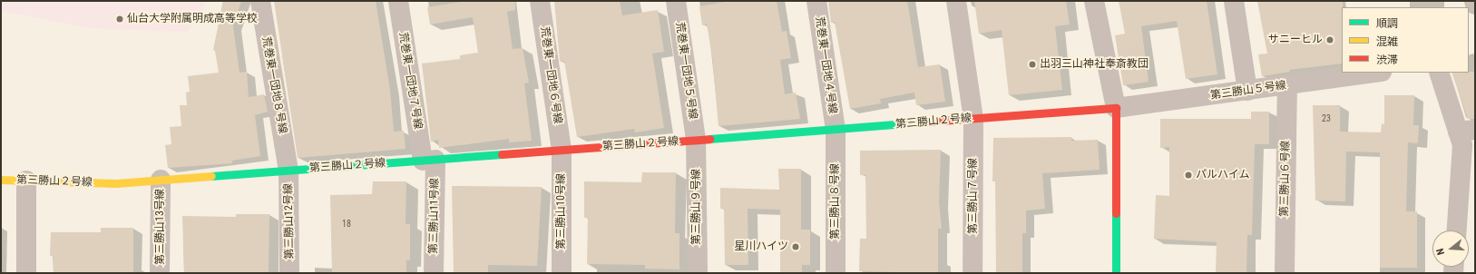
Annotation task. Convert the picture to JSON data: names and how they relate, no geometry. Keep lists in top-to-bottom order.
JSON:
{
  "streets": {
    "street": [
      "荒巻東一団地４号線",
      "荒巻東一団地５号線",
      "荒巻東一団地６号線",
      "荒巻東一団地７号線",
      "荒巻東一団地８号線",
      "第三勝山５号線",
      "第三勝山２号線",
      "第三勝山６号線",
      "第三勝山７号線",
      "第三勝山８号線",
      "第三勝山９号線",
      "第三勝山10号線",
      "第三勝山11号線",
      "第三勝山12号線",
      "第三勝山13号線"
    ]
  },
  "crossings": [
    ["荒巻東一団地４号線", "第三勝山２号線"],
    ["荒巻東一団地４号線", "第三勝山８号線"],
    ["荒巻東一団地５号線", "第三勝山２号線"],
    ["荒巻東一団地５号線", "第三勝山９号線"],
    ["荒巻東一団地６号線", "第三勝山２号線"],
    ["荒巻東一団地６号線", "第三勝山10号線"],
    ["荒巻東一団地７号線", "第三勝山２号線"],
    ["荒巻東一団地７号線", "第三勝山11号線"],
    ["荒巻東一団地８号線", "第三勝山２号線"],
    ["荒巻東一団地８号線", "第三勝山12号線"],
    ["第三勝山５号線", "第三勝山２号線"],
    ["第三勝山５号線", "第三勝山６号線"],
    ["第三勝山２号線", "第三勝山７号線"],
    ["第三勝山２号線", "第三勝山８号線"],
    ["第三勝山２号線", "第三勝山９号線"],
    ["第三勝山２号線", "第三勝山10号線"],
    ["第三勝山２号線", "第三勝山11号線"],
    ["第三勝山２号線", "第三勝山12号線"],
    ["第三勝山２号線", "第三勝山13号線"]
  ],
  "places": [
    "仙台大学附属明成高等学校",
    "サニーヒル",
    "出羽三山神社奉斎教団",
    "パルハイム",
    "星川ハイツ"
  ],
  "house_numbers": ["23", "18"],
  "legend": ["順調", "混雑", "渋滞"],
  "north": "left"
}
